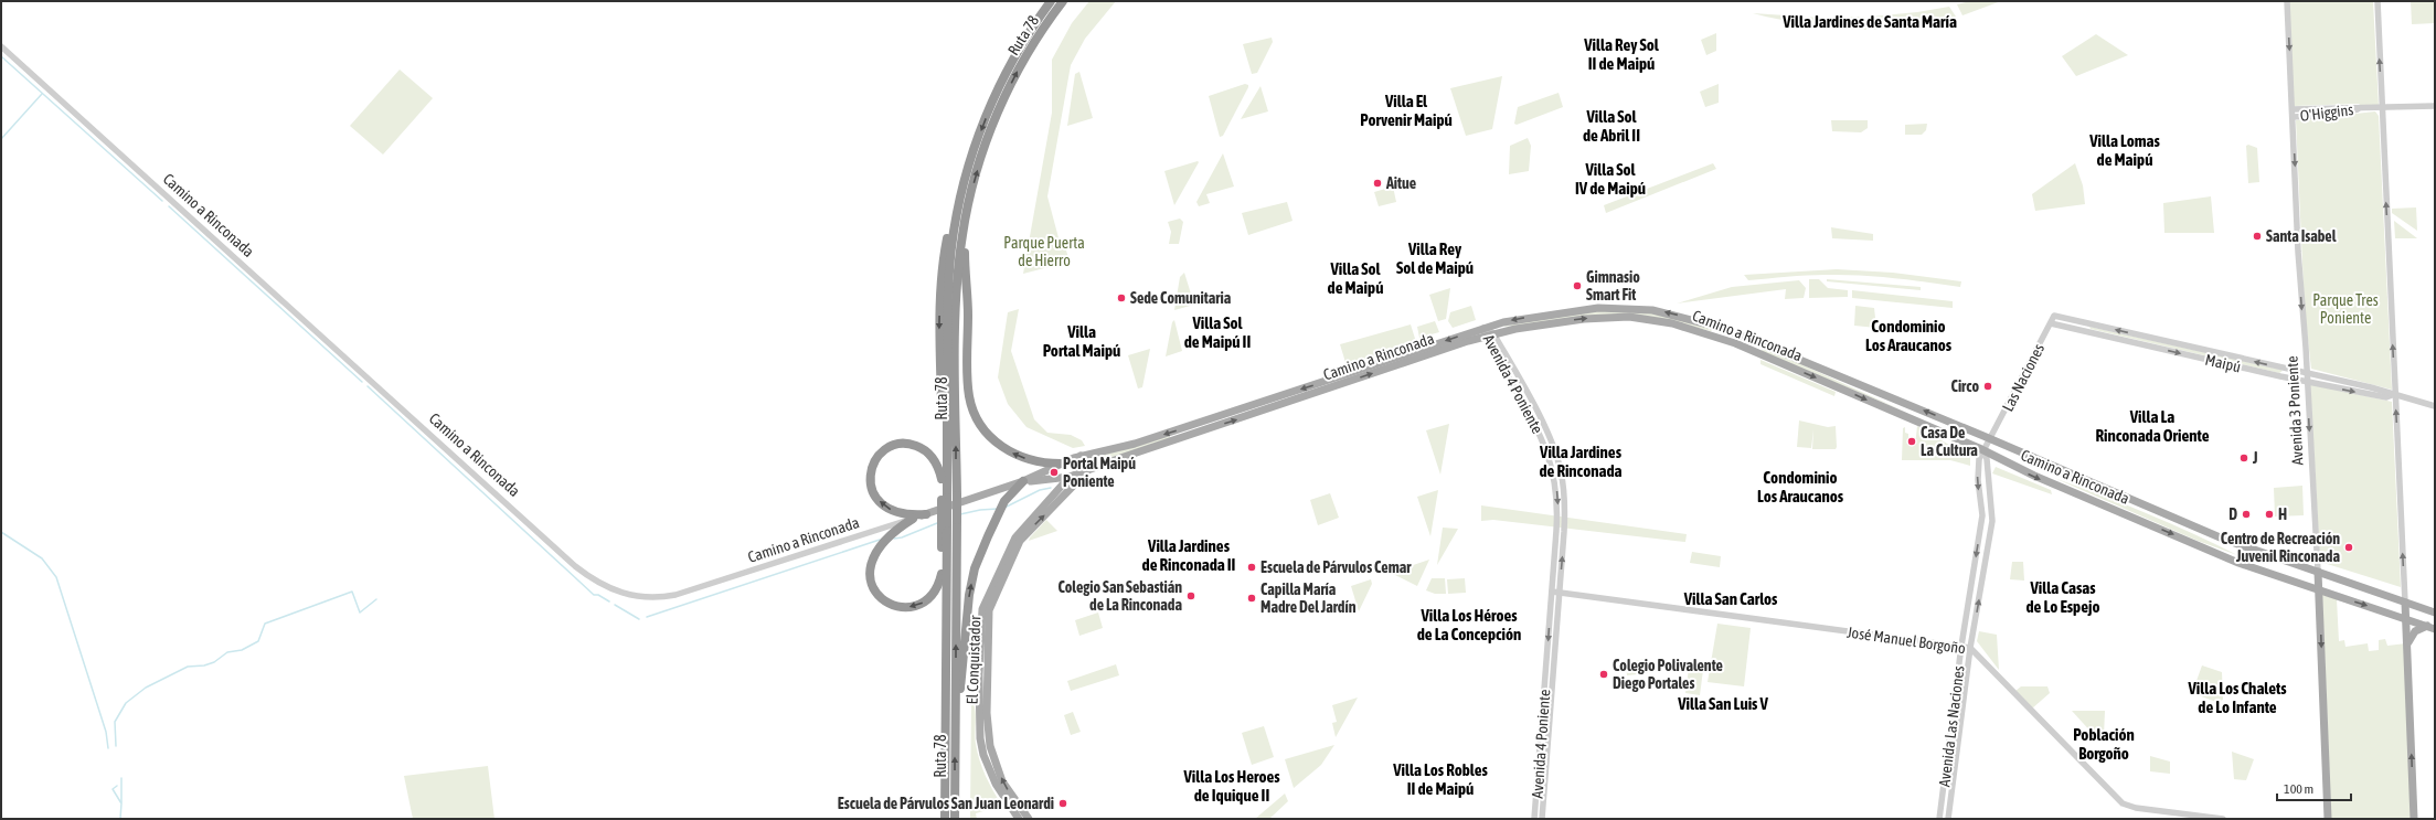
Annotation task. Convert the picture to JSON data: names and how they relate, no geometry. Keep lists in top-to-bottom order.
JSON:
{
  "streets": {
    "highway": ["Ruta 78"],
    "main road": ["Camino a Rinconada", "Avenida 3 Poniente", "El Conquistador"],
    "street": [
      "O'Higgins",
      "Maipú",
      "Las Naciones",
      "Avenida 4 Poniente",
      "José Manuel Borgoño",
      "Avenida Las Naciones"
    ]
  },
  "crossings": [
    ["O'Higgins", "Avenida 3 Poniente"],
    ["Camino a Rinconada", "Las Naciones"],
    ["Camino a Rinconada", "Avenida 4 Poniente"],
    ["Camino a Rinconada", "Avenida 3 Poniente"],
    ["Camino a Rinconada", "El Conquistador"],
    ["Camino a Rinconada", "Avenida Las Naciones"],
    ["Maipú", "Las Naciones"],
    ["Maipú", "Avenida 3 Poniente"],
    ["Las Naciones", "Avenida Las Naciones"],
    ["Avenida 4 Poniente", "José Manuel Borgoño"],
    ["José Manuel Borgoño", "Avenida Las Naciones"]
  ],
  "one_way": ["Avenida 3 Poniente"],
  "districts": [
    "Villa Jardines de Santa María",
    "Villa Rey Sol II de Maipú",
    "Villa El Porvenir Maipú",
    "Villa Sol de Abril II",
    "Villa Lomas de Maipú",
    "Villa Sol IV de Maipú",
    "Villa Rey Sol de Maipú",
    "Villa Sol de Maipú",
    "Villa Sol de Maipú II",
    "Condominio Los Araucanos",
    "Villa Portal Maipú",
    "Villa La Rinconada Oriente",
    "Villa Jardines de Rinconada",
    "Condominio Los Araucanos",
    "Villa Jardines de Rinconada II",
    "Villa Casas de Lo Espejo",
    "Villa San Carlos",
    "Villa Los Héroes de La Concepción",
    "Villa Los Chalets de Lo Infante",
    "Villa San Luis V",
    "Población Borgoño",
    "Villa Los Robles II de Maipú",
    "Villa Los Heroes de Iquique II"
  ],
  "parks": ["Parque Puerta de Hierro", "Parque Tres Poniente"],
  "places": [
    "Aitue",
    "Santa Isabel",
    "Gimnasio Smart Fit",
    "Sede Comunitaria",
    "Circo",
    "Casa De La Cultura",
    "J",
    "Portal Maipú Poniente",
    "D",
    "H",
    "Centro de Recreación Juvenil Rinconada",
    "Escuela de Párvulos Cemar",
    "Colegio San Sebastián de La Rinconada",
    "Capilla María Madre Del Jardín",
    "Colegio Polivalente Diego Portales",
    "Escuela de Párvulos San Juan Leonardi"
  ],
  "scale_bar": "100 m"
}
